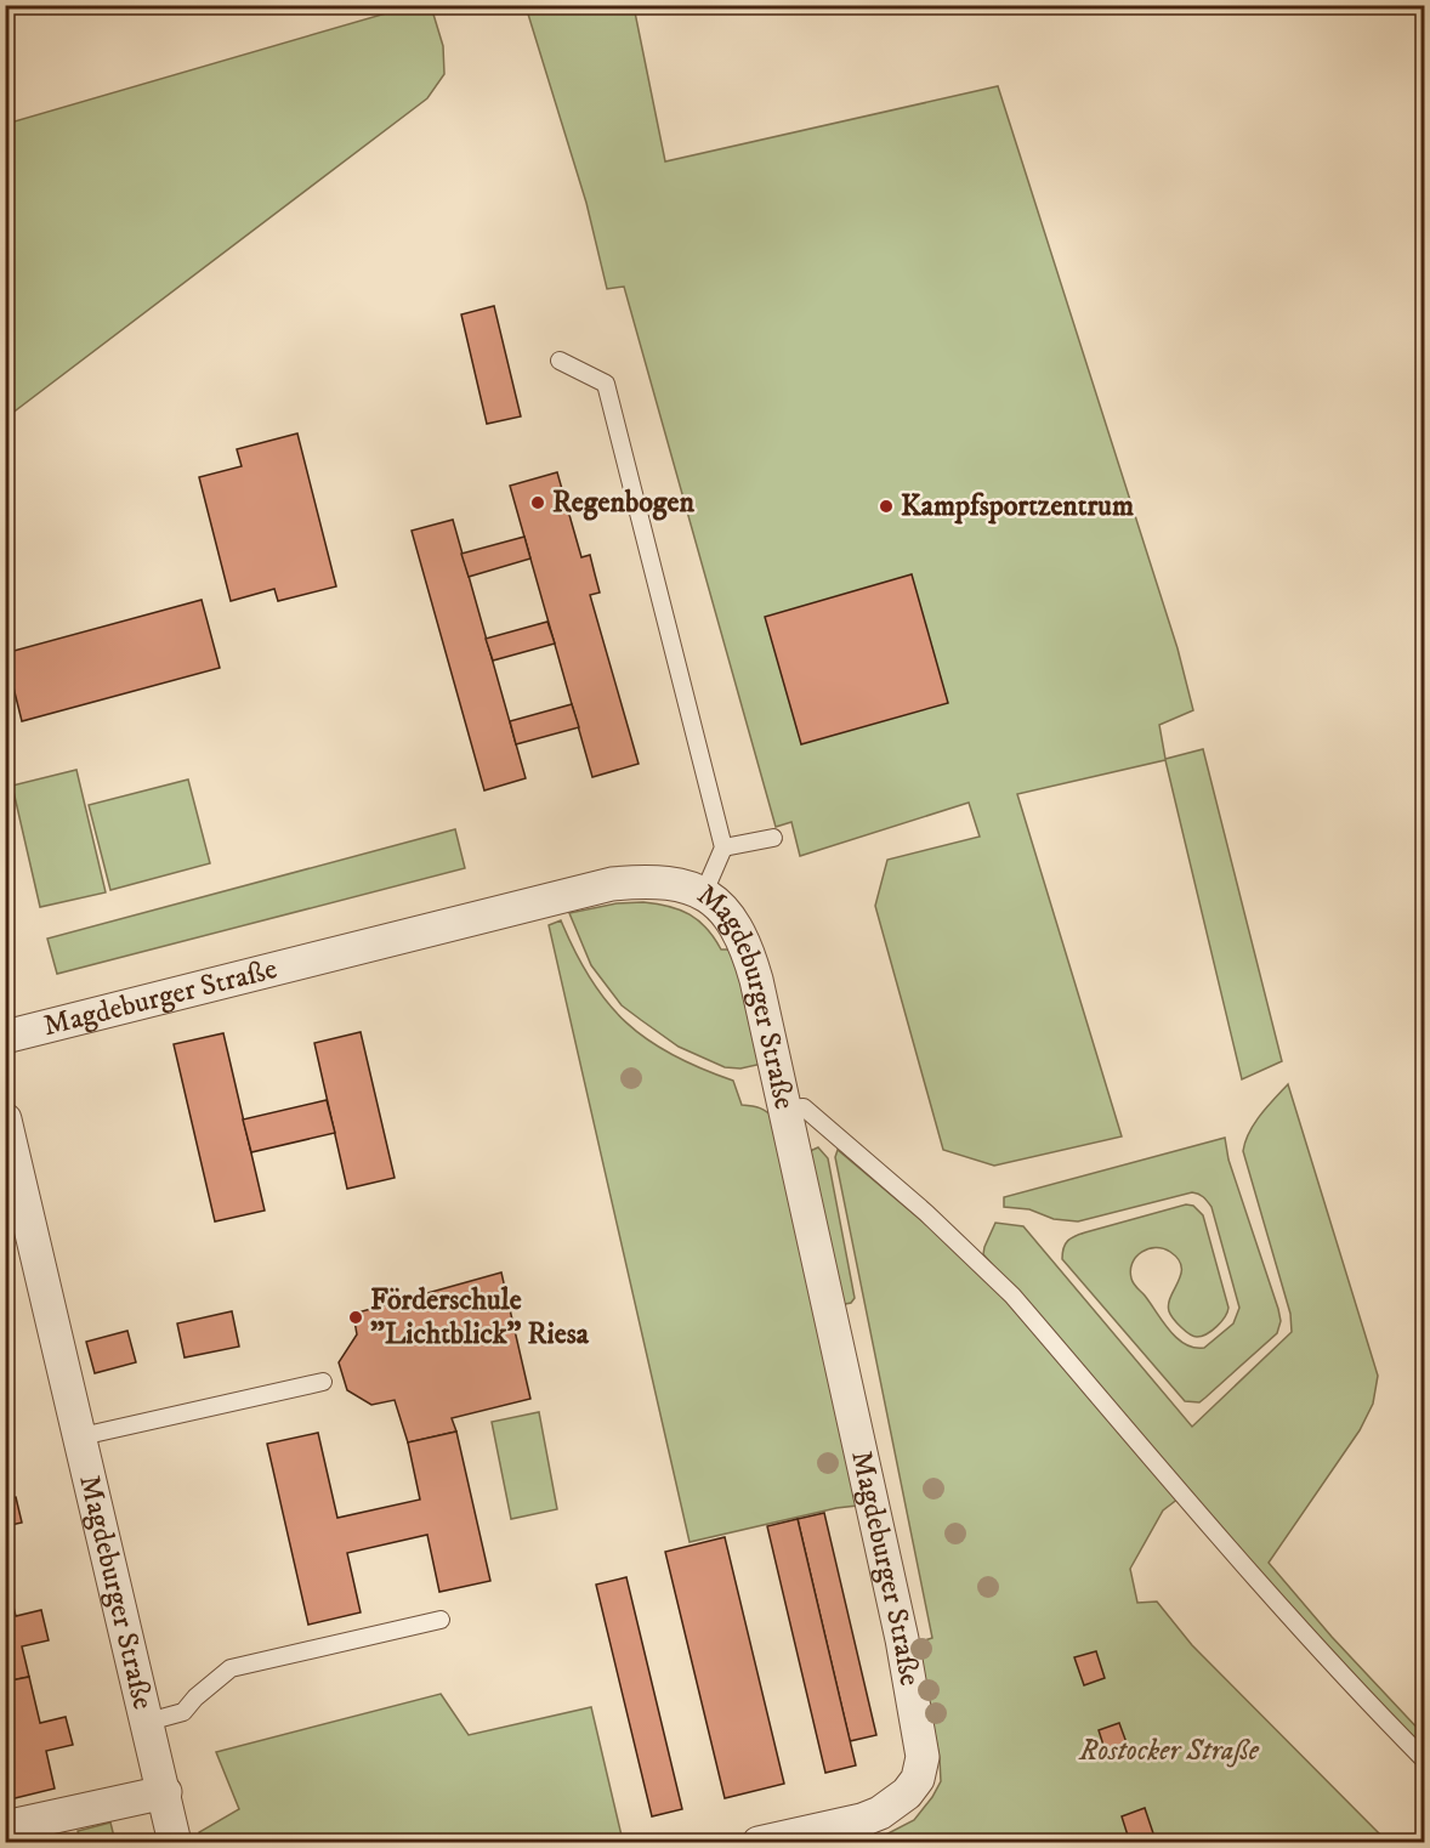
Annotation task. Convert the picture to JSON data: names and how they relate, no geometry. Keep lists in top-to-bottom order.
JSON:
{
  "streets": {
    "street": ["Magdeburger Straße"]
  },
  "parks": ["Rostocker Straße"],
  "places": ["Regenbogen", "Kampfsportzentrum", "Förderschule \"Lichtblick\" Riesa"]
}
